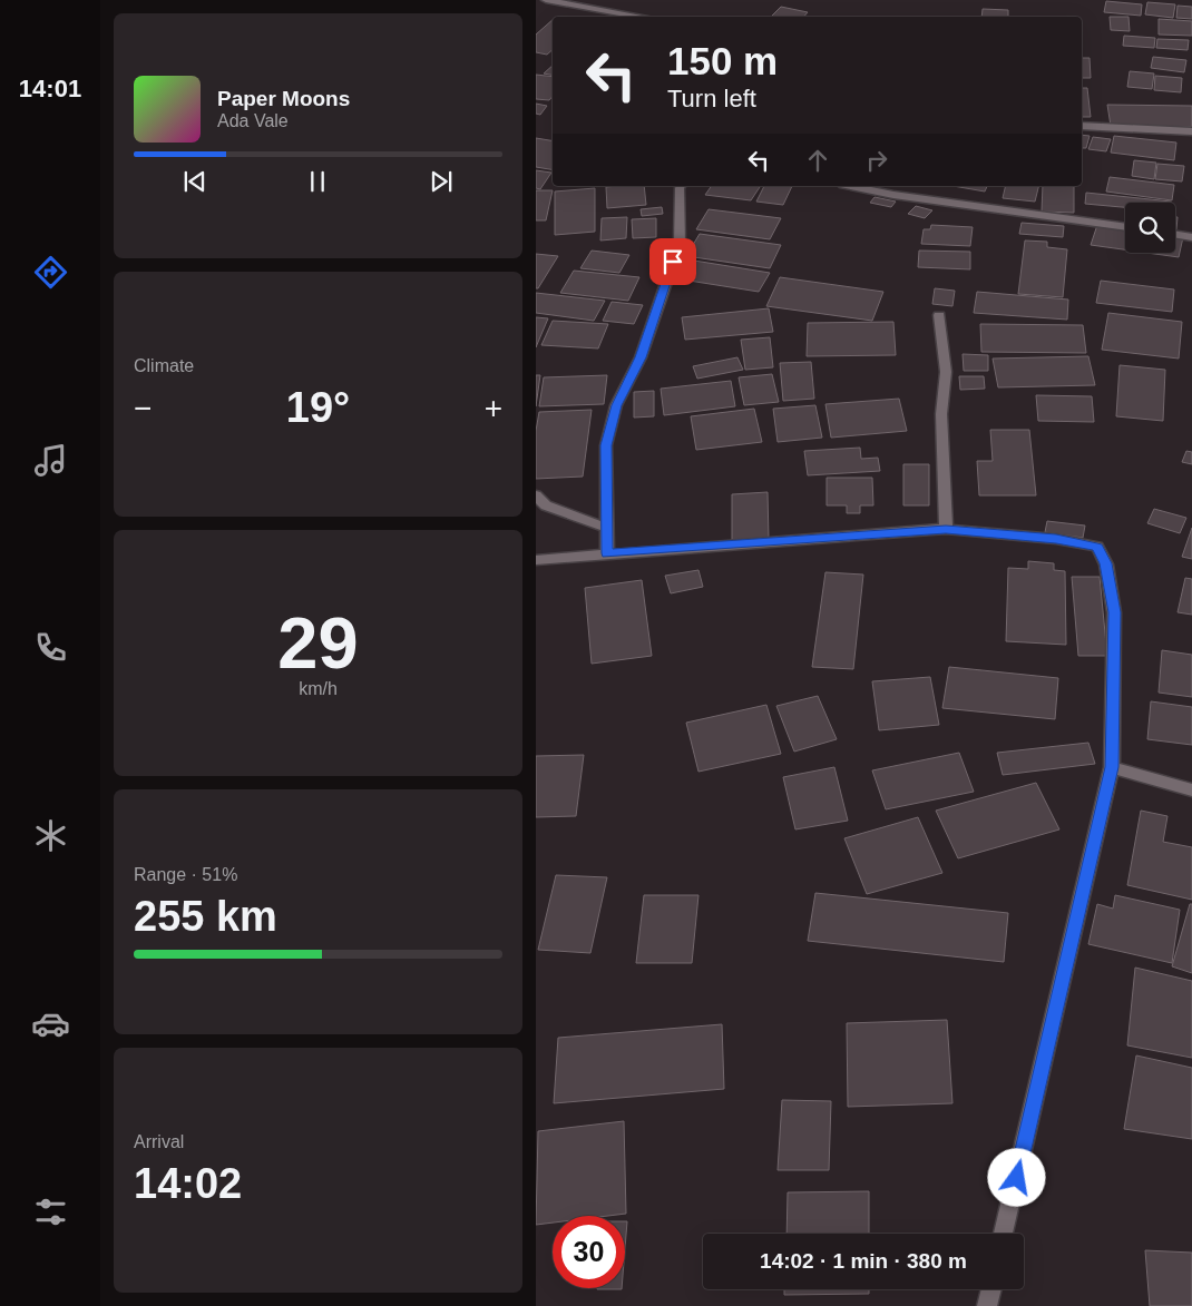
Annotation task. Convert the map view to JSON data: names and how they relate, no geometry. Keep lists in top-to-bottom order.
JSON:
{
  "page": {
    "tabs": "14:01",
    "turn": ["150 m", "Turn left"],
    "song": ["Paper Moons", "Ada Vale"],
    "tile": [
      "Climate",
      ["29", "km/h"],
      ["Range · 51%", "255 km"],
      ["Arrival", "14:02"]
    ],
    "heat": ["−", "19°", "+"],
    "limit": "30",
    "trip": "14:02 · 1 min · 380 m"
  }
}
